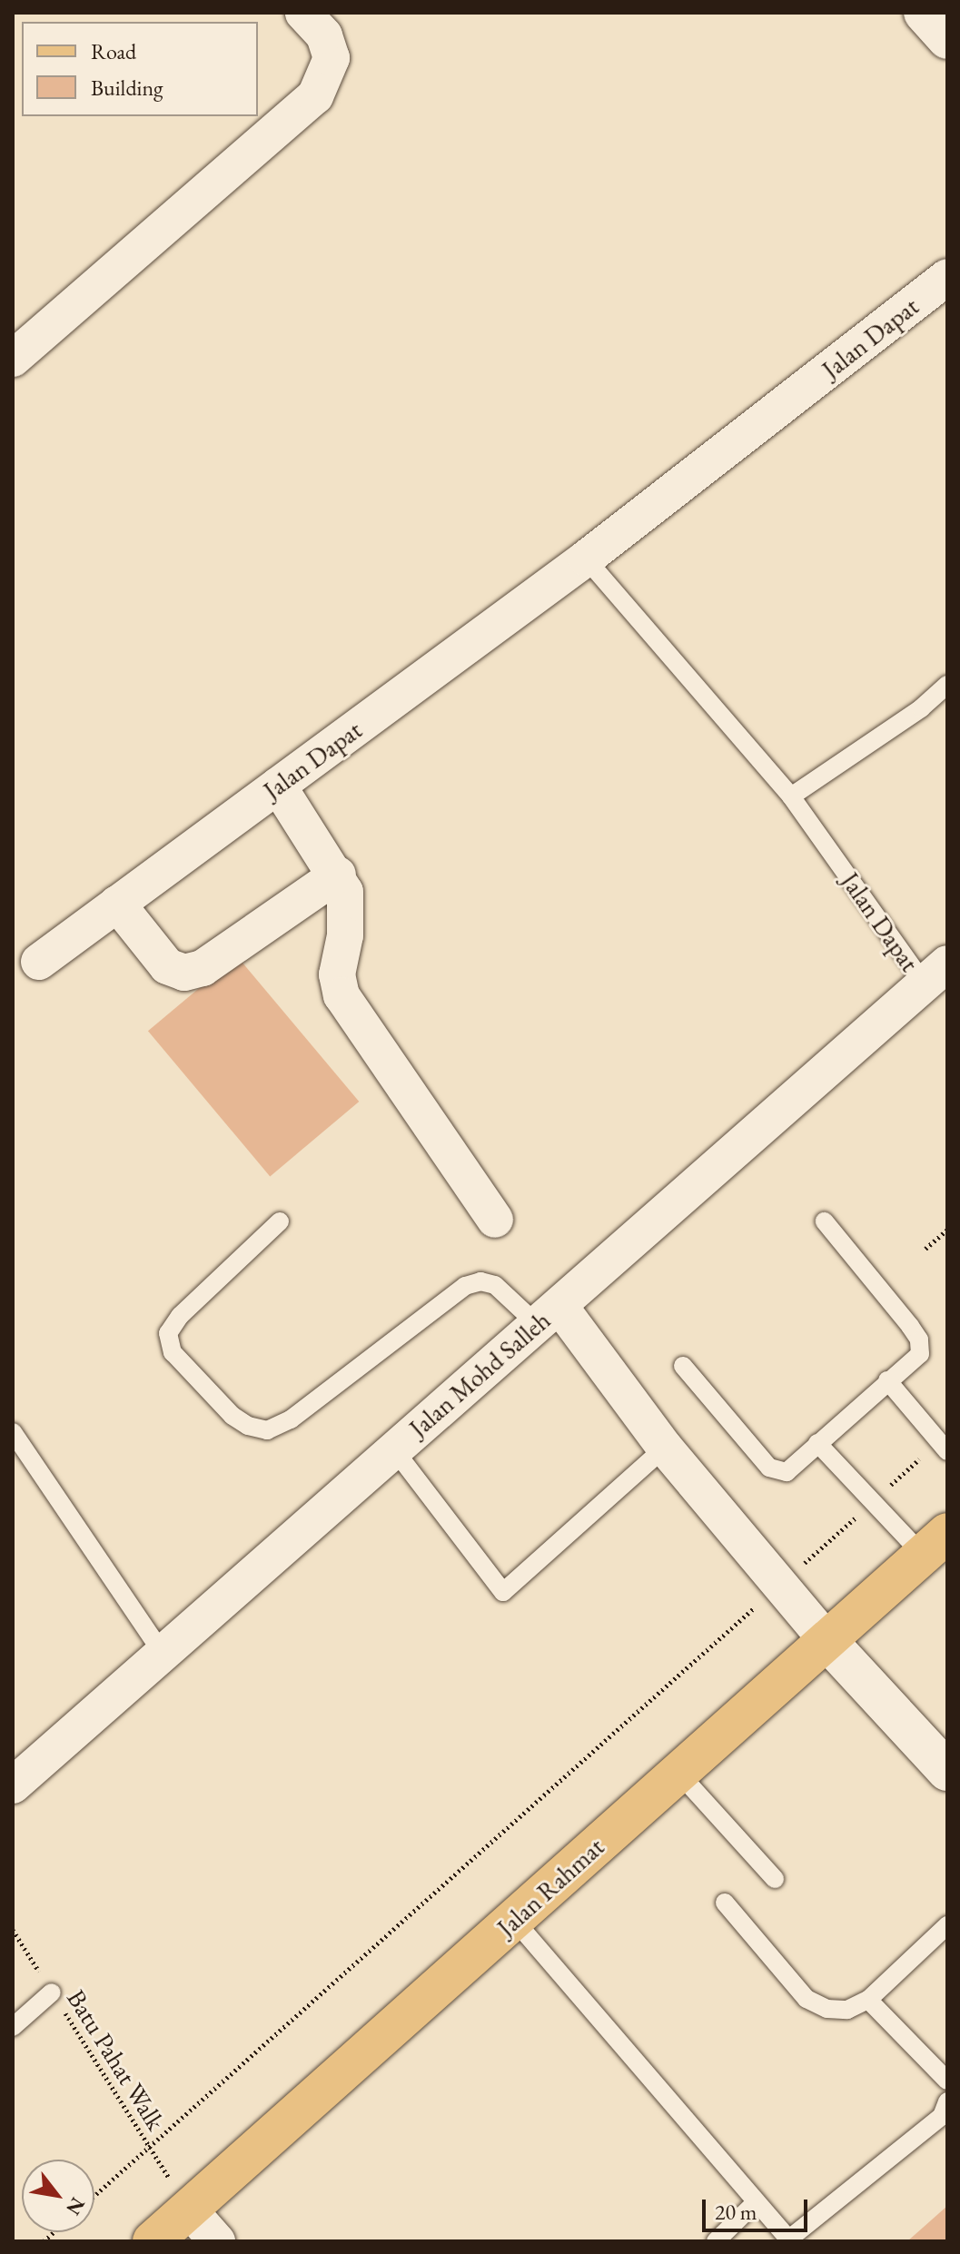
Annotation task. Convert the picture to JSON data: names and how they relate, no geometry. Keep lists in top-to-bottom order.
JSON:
{
  "streets": {
    "main road": ["Jalan Rahmat"],
    "street": ["Jalan Dapat", "Jalan Mohd Salleh"],
    "path": ["Batu Pahat Walk"]
  },
  "crossings": [
    ["Jalan Dapat", "Jalan Mohd Salleh"],
    ["Jalan Rahmat", "Batu Pahat Walk"]
  ],
  "legend": ["Road", "Building"],
  "scale_bar": "20 m",
  "north": "bottom right"
}
